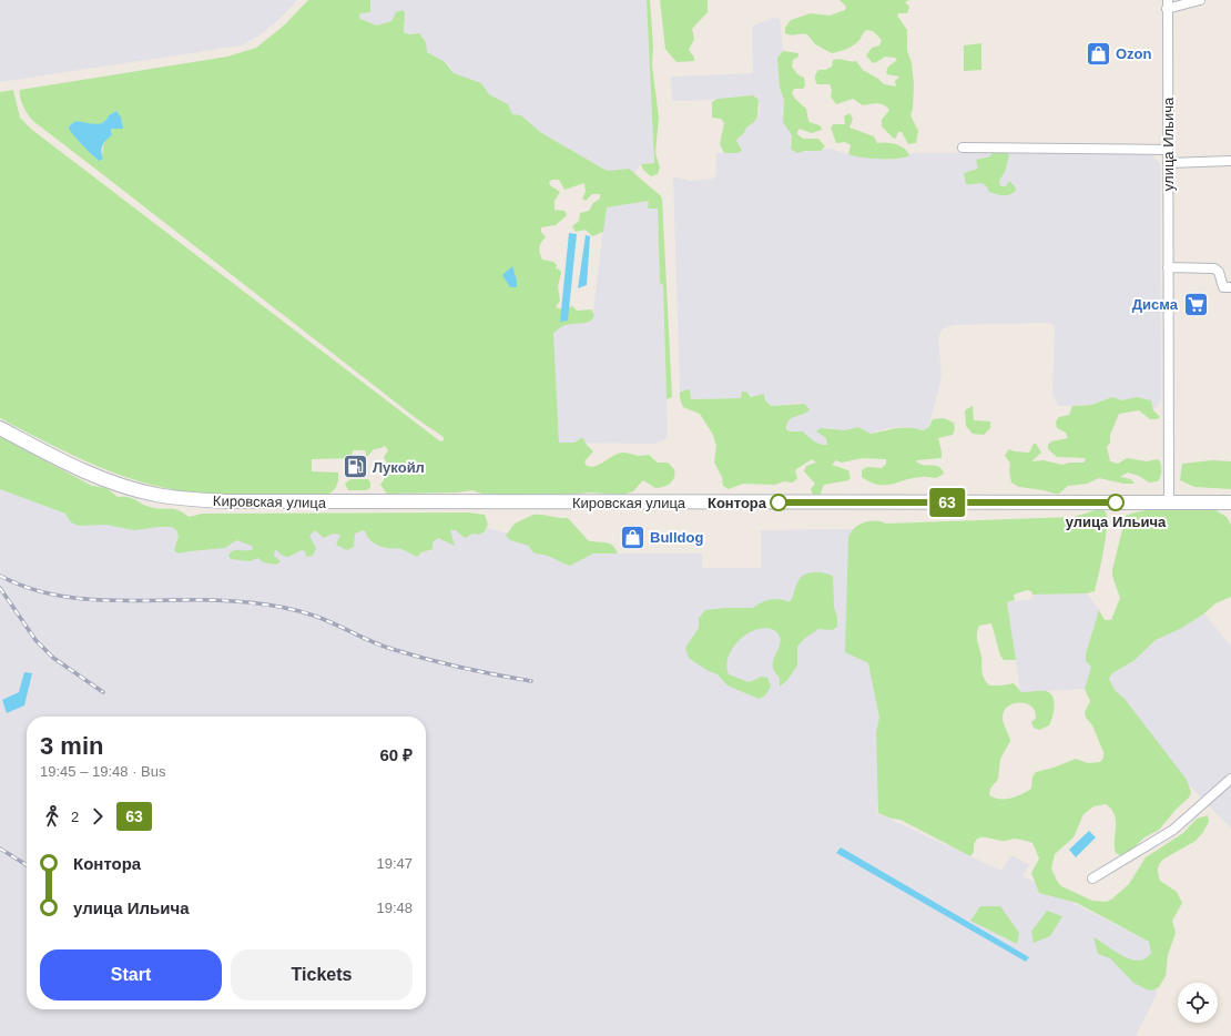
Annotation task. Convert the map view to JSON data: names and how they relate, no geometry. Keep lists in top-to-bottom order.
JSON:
{
  "streets": {
    "main road": ["Кировская улица"],
    "street": ["улица Ильича"]
  },
  "crossings": [
    ["улица Ильича", "Кировская улица"]
  ],
  "places": {
    "shop": ["Ozon", "Bulldog"],
    "supermarket": ["Дисма"],
    "fuel station": ["Лукойл"],
    "other": ["Контора", "улица Ильича"]
  },
  "lines": ["bus line 63"],
  "page": {
    "on_map": "63",
    "heading": ["3 min", "19:45 – 19:48 · Bus", "60 ₽"],
    "legs": ["2", "63"],
    "list": [
      {
        "name": "Контора",
        "value": "19:47"
      },
      {
        "name": "улица Ильича",
        "value": "19:48"
      }
    ],
    "buttons": ["Start", "Tickets"]
  }
}
